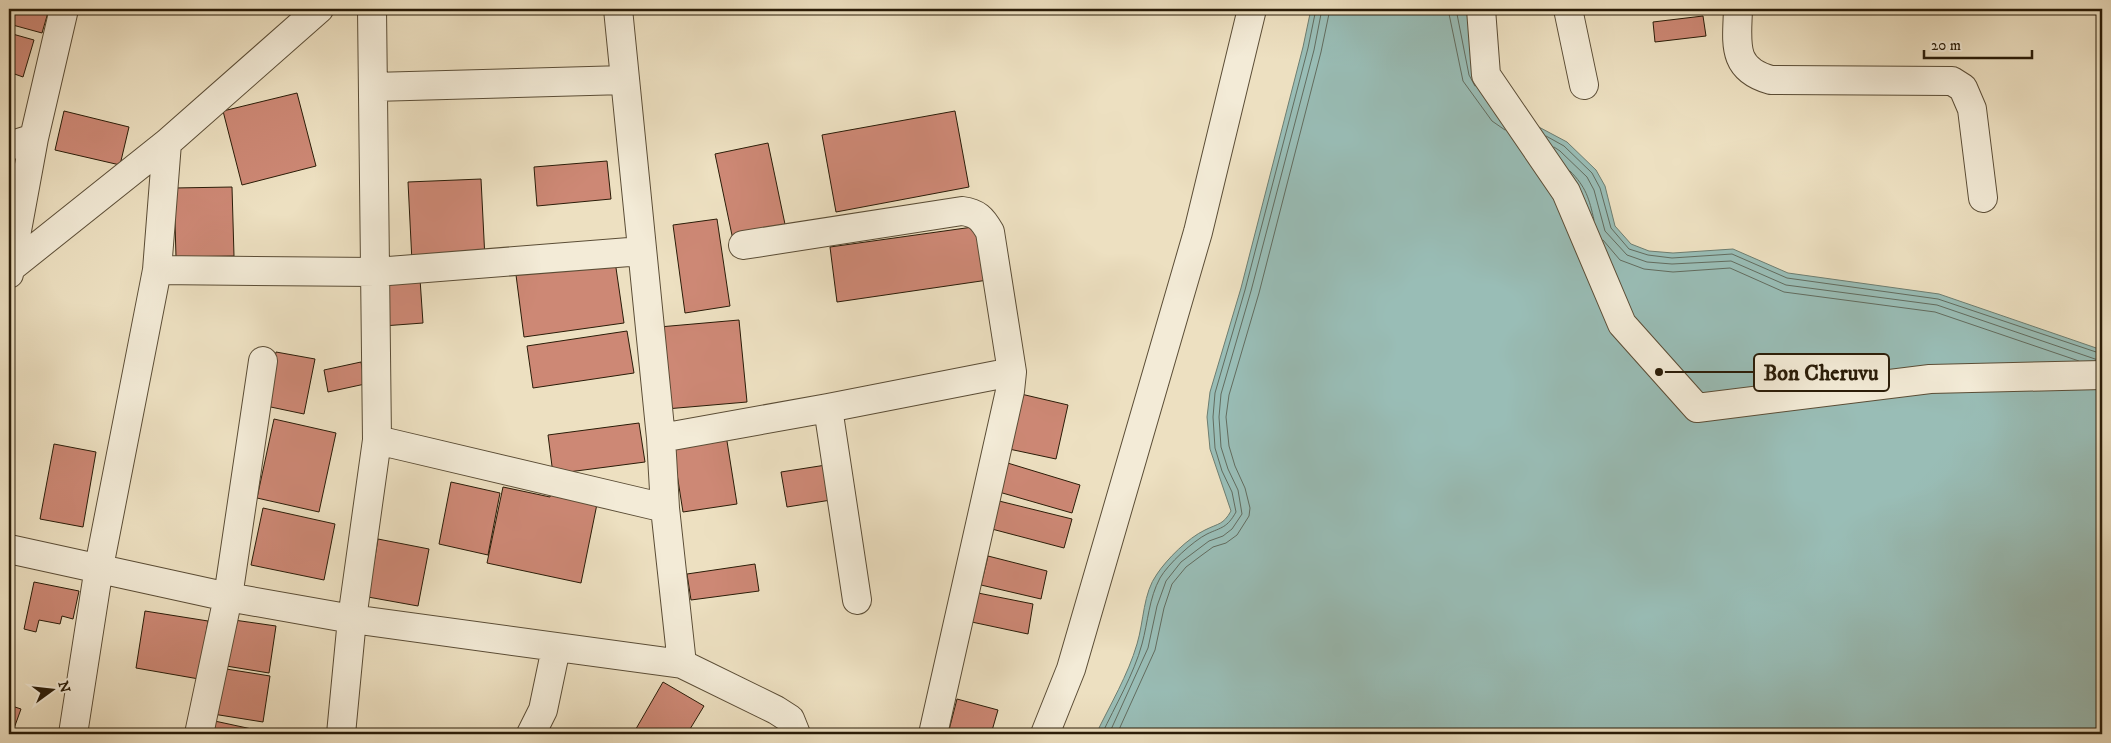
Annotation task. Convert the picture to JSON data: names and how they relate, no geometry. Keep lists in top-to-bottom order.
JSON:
{
  "places": ["Bon Cheruvu"],
  "scale_bar": "20 m",
  "north": "right"
}
